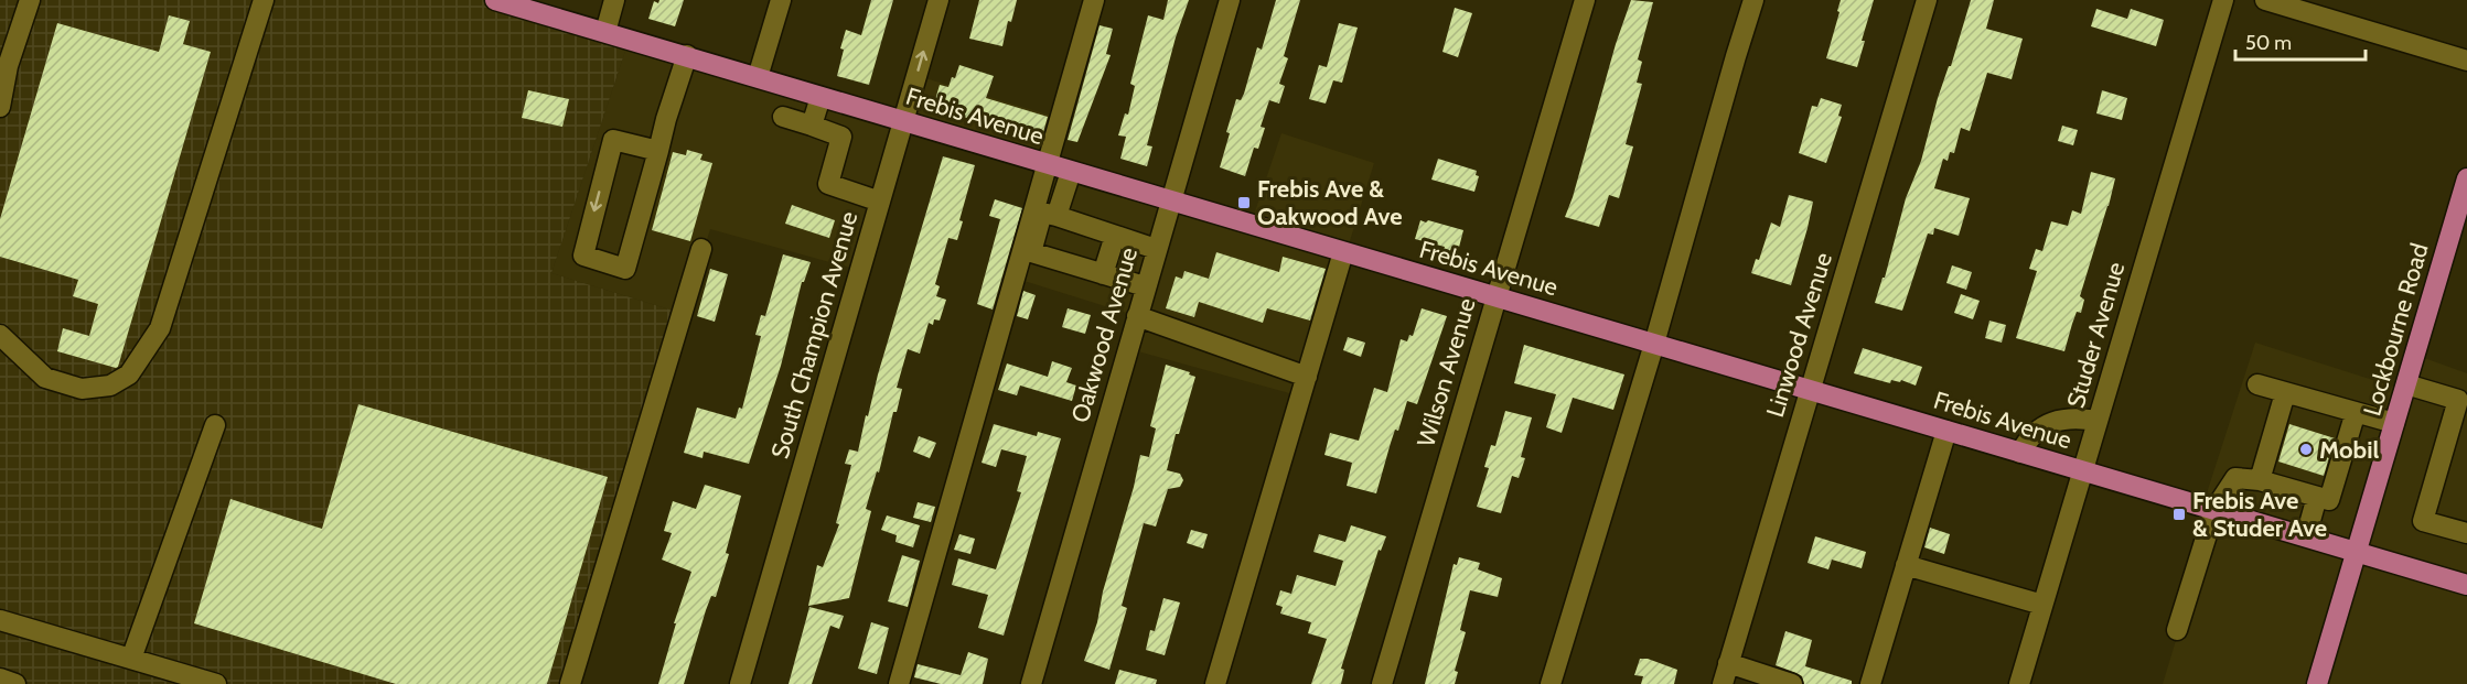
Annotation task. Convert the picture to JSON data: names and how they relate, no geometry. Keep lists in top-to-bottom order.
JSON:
{
  "streets": {
    "main road": ["Frebis Avenue", "Lockbourne Road"],
    "street": [
      "South Champion Avenue",
      "Oakwood Avenue",
      "Linwood Avenue",
      "Studer Avenue",
      "Wilson Avenue"
    ]
  },
  "crossings": [
    ["Frebis Avenue", "Lockbourne Road"],
    ["Frebis Avenue", "South Champion Avenue"],
    ["Frebis Avenue", "Oakwood Avenue"],
    ["Frebis Avenue", "Linwood Avenue"],
    ["Frebis Avenue", "Studer Avenue"],
    ["Frebis Avenue", "Wilson Avenue"]
  ],
  "places": {
    "transit": ["Frebis Ave & Oakwood Ave", "Frebis Ave & Studer Ave"],
    "other": ["Mobil"]
  },
  "scale_bar": "50 m"
}
